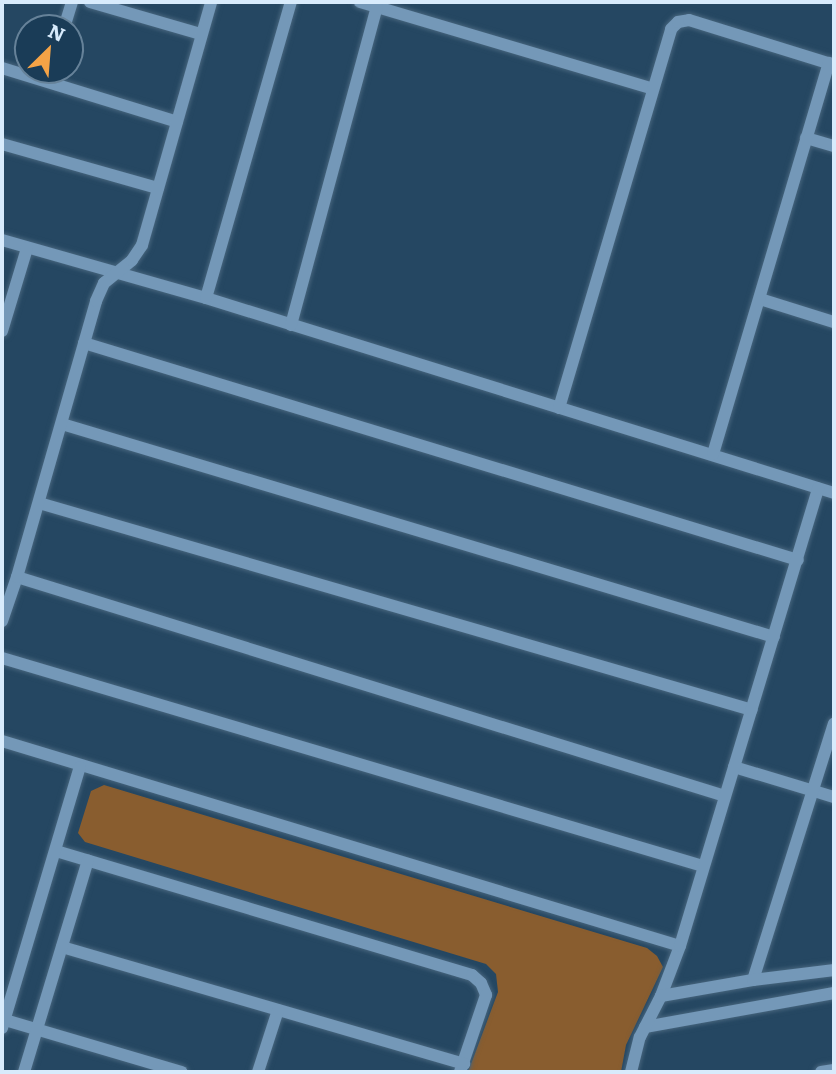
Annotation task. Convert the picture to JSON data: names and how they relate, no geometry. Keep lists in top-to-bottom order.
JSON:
{
  "north": "top right"
}
